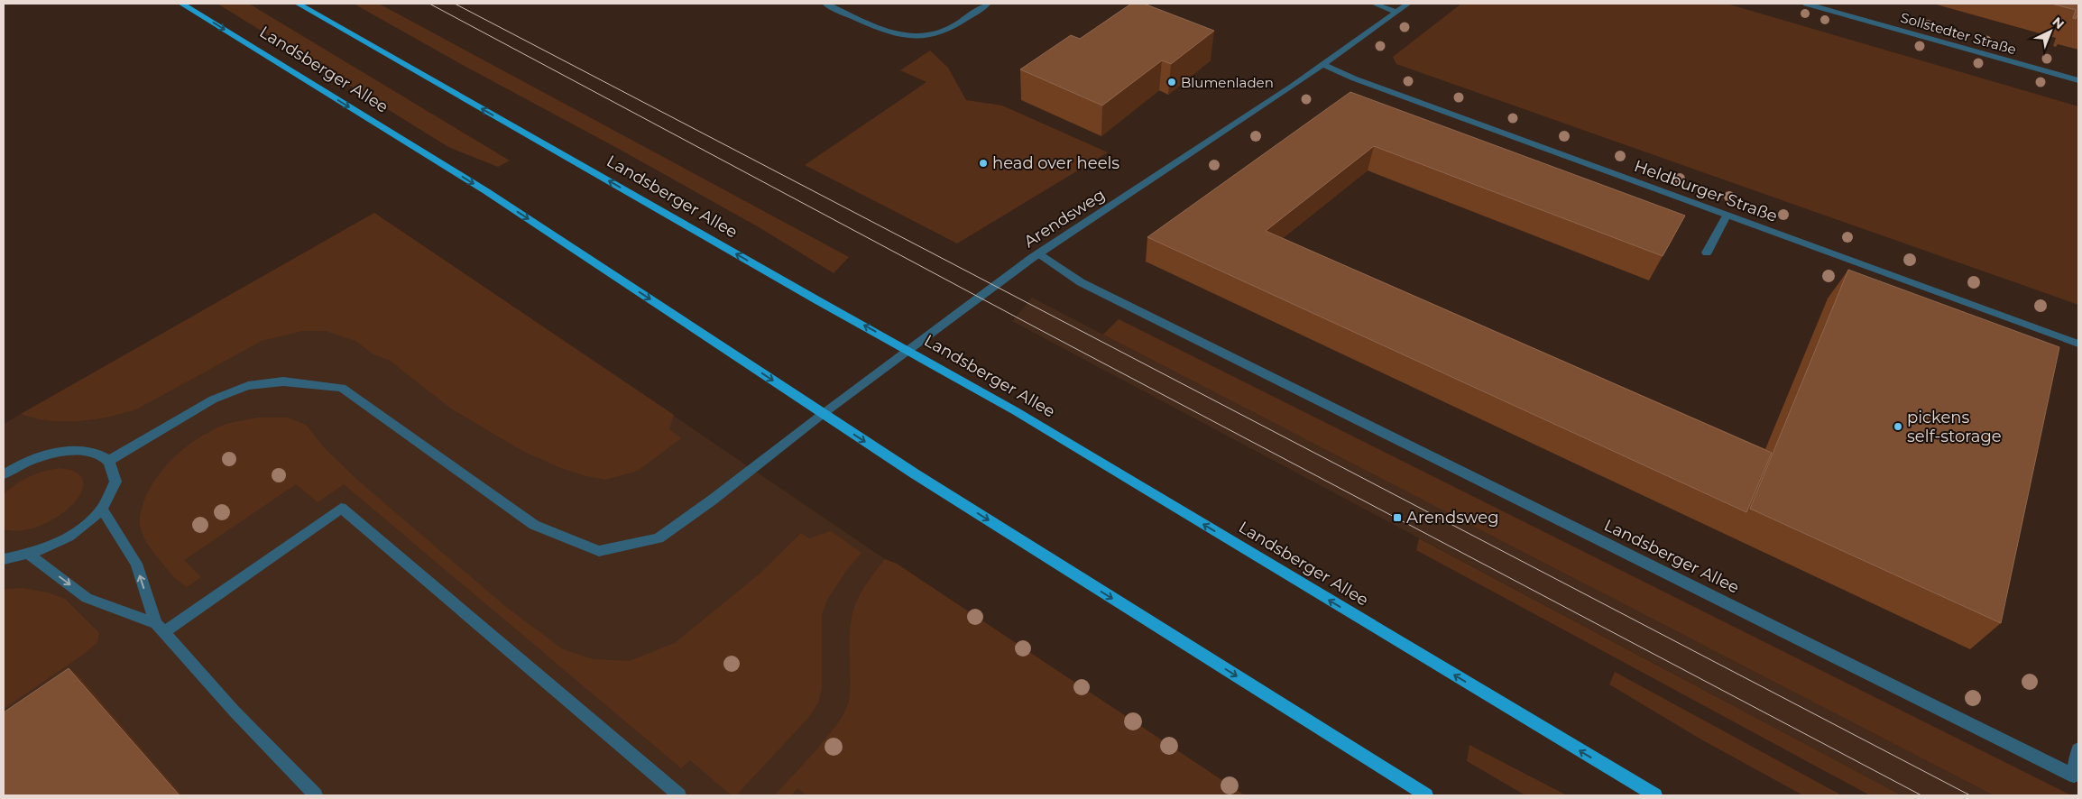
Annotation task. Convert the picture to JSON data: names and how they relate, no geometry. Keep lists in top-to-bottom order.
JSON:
{
  "streets": {
    "main road": ["Landsberger Allee"],
    "street": ["Sollstedter Straße", "Heldburger Straße", "Arendsweg"]
  },
  "crossings": [
    ["Landsberger Allee", "Arendsweg"],
    ["Heldburger Straße", "Arendsweg"]
  ],
  "places": {
    "other": ["Blumenladen", "head over heels", "pickens self-storage"],
    "transit": ["Arendsweg"]
  },
  "north": "top right"
}
